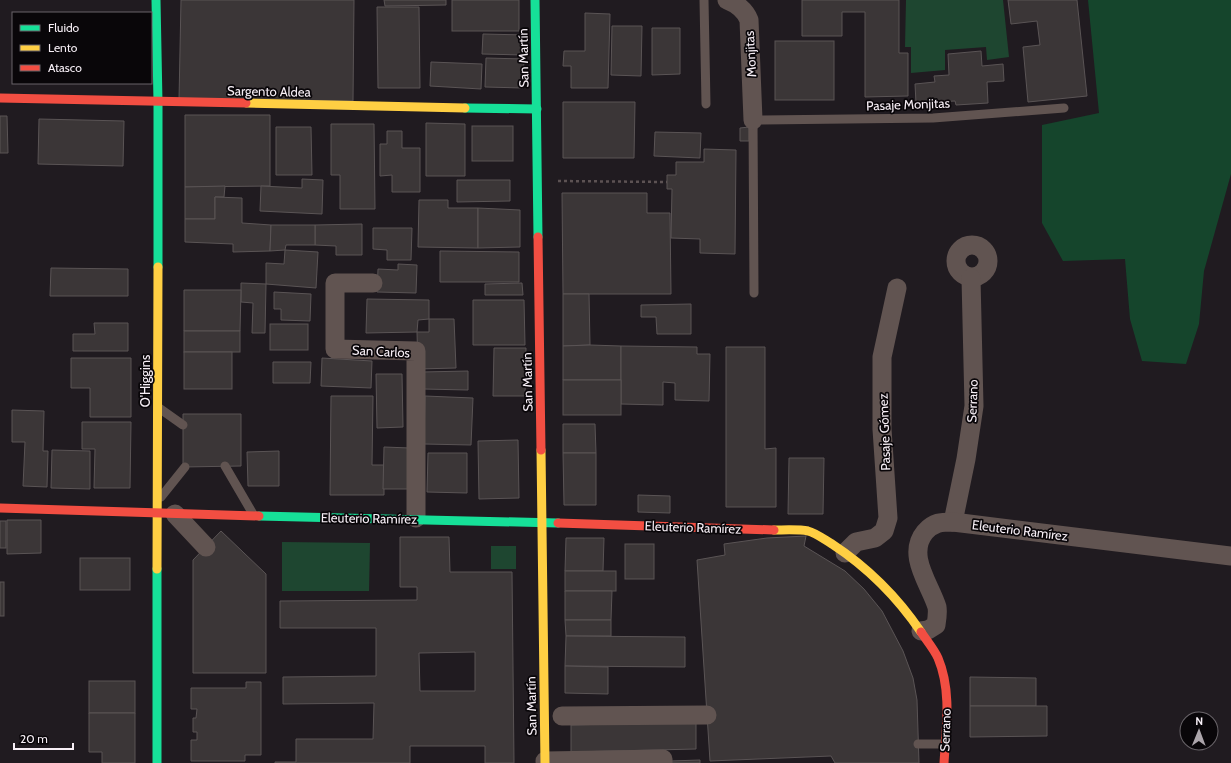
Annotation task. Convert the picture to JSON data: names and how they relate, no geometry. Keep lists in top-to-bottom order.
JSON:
{
  "streets": {
    "main road": [
      "San Martín",
      "Sargento Aldea",
      "O'Higgins",
      "Serrano",
      "Eleuterio Ramírez"
    ],
    "street": ["Monjitas", "San Carlos", "Pasaje Gómez"],
    "lane": ["Pasaje Monjitas"]
  },
  "crossings": [
    ["Monjitas", "Pasaje Monjitas"],
    ["San Martín", "Sargento Aldea"],
    ["San Martín", "Eleuterio Ramírez"],
    ["Sargento Aldea", "O'Higgins"],
    ["San Carlos", "Eleuterio Ramírez"],
    ["O'Higgins", "Eleuterio Ramírez"],
    ["Serrano", "Eleuterio Ramírez"],
    ["Pasaje Gómez", "Eleuterio Ramírez"]
  ],
  "legend": ["Fluido", "Lento", "Atasco"],
  "scale_bar": "20 m",
  "north": "top"
}
